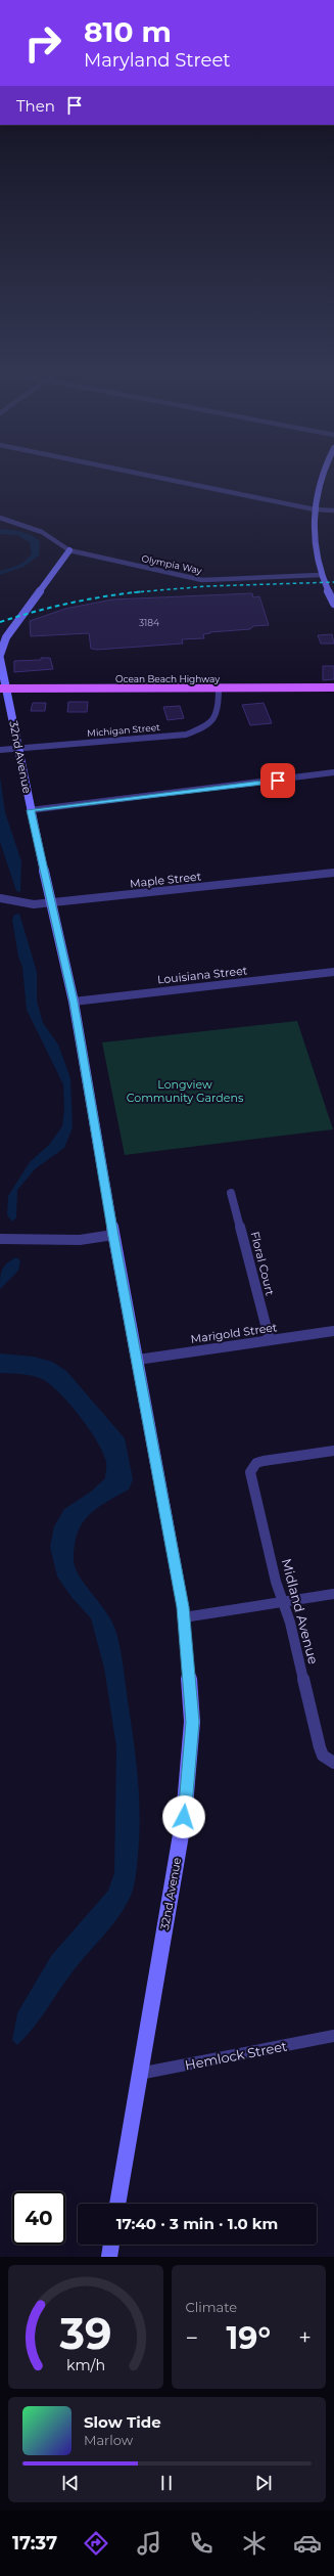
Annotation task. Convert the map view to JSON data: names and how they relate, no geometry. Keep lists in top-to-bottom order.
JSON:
{
  "streets": {
    "main road": ["Ocean Beach Highway"],
    "street": [
      "Olympia Way",
      "Michigan Street",
      "32nd Avenue",
      "Maple Street",
      "Louisiana Street",
      "Floral Court",
      "Marigold Street",
      "Midland Avenue",
      "Hemlock Street"
    ]
  },
  "crossings": [
    ["Ocean Beach Highway", "Michigan Street"],
    ["Ocean Beach Highway", "32nd Avenue"],
    ["Michigan Street", "32nd Avenue"],
    ["32nd Avenue", "Maple Street"],
    ["32nd Avenue", "Louisiana Street"],
    ["32nd Avenue", "Marigold Street"],
    ["32nd Avenue", "Hemlock Street"],
    ["Floral Court", "Marigold Street"]
  ],
  "parks": ["Longview Community Gardens"],
  "house_numbers": ["3184"],
  "page": {
    "turn": ["810 m", "Maryland Street"],
    "then": "Then",
    "limit": "40",
    "trip": "17:40 · 3 min · 1.0 km",
    "tile": "Climate",
    "heat": ["−", "19°", "+"],
    "song": ["Slow Tide", "Marlow"],
    "tabs": "17:37",
    "gauge": ["39", "km/h"]
  }
}
